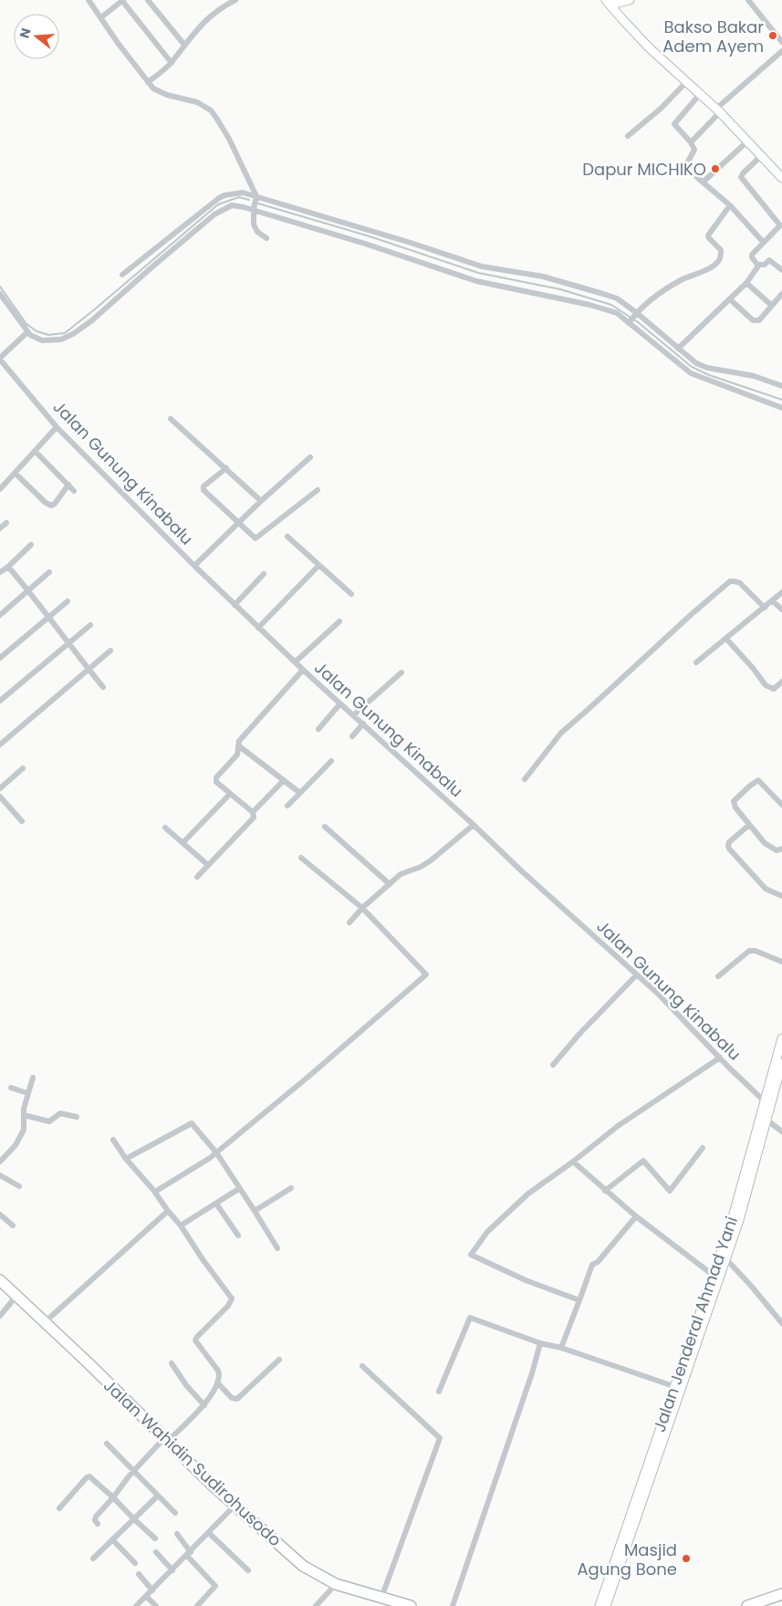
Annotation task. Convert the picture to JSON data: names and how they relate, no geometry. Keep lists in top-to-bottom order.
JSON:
{
  "streets": {
    "highway": ["Jalan Wahidin Sudirohusodo"],
    "main road": ["Jalan Jenderal Ahmad Yani"],
    "street": ["Jalan Gunung Kinabalu"]
  },
  "crossings": [
    ["Jalan Gunung Kinabalu", "Jalan Jenderal Ahmad Yani"]
  ],
  "places": ["Bakso Bakar Adem Ayem", "Dapur MICHIKO", "Masjid Agung Bone"],
  "north": "left"
}
